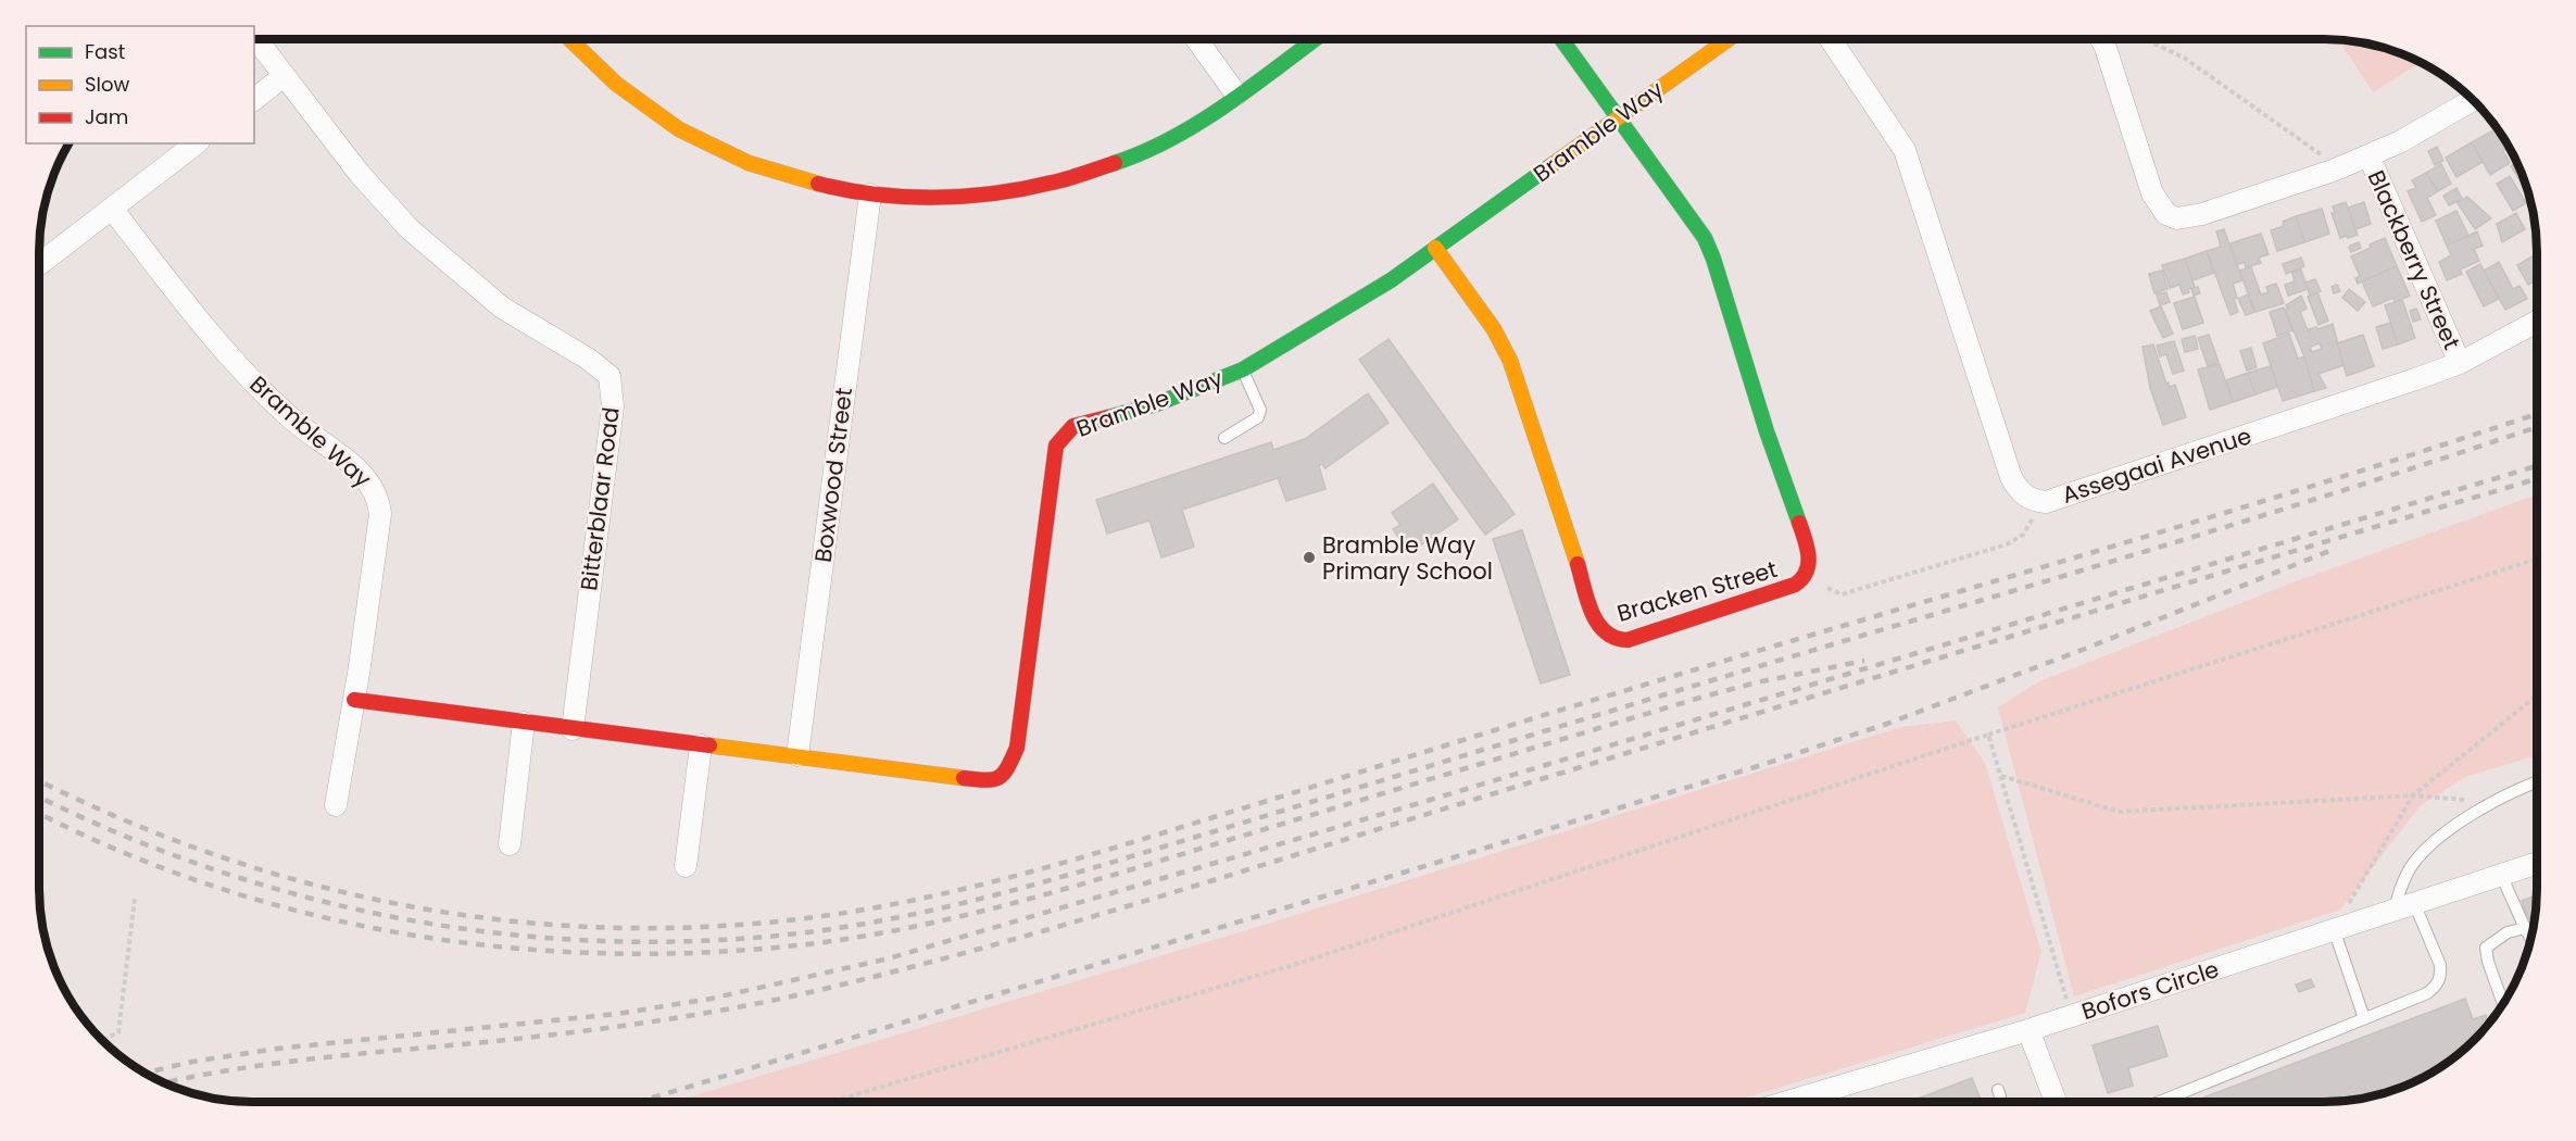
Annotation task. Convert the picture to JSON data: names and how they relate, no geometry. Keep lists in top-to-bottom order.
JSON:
{
  "streets": {
    "street": [
      "Bramble Way",
      "Blackberry Street",
      "Assegaai Avenue",
      "Boxwood Street",
      "Bitterblaar Road",
      "Bracken Street",
      "Bofors Circle"
    ]
  },
  "crossings": [
    ["Bramble Way", "Boxwood Street"],
    ["Bramble Way", "Bitterblaar Road"],
    ["Bramble Way", "Bracken Street"],
    ["Blackberry Street", "Assegaai Avenue"]
  ],
  "places": ["Bramble Way Primary School"],
  "legend": ["Fast", "Slow", "Jam"]
}
